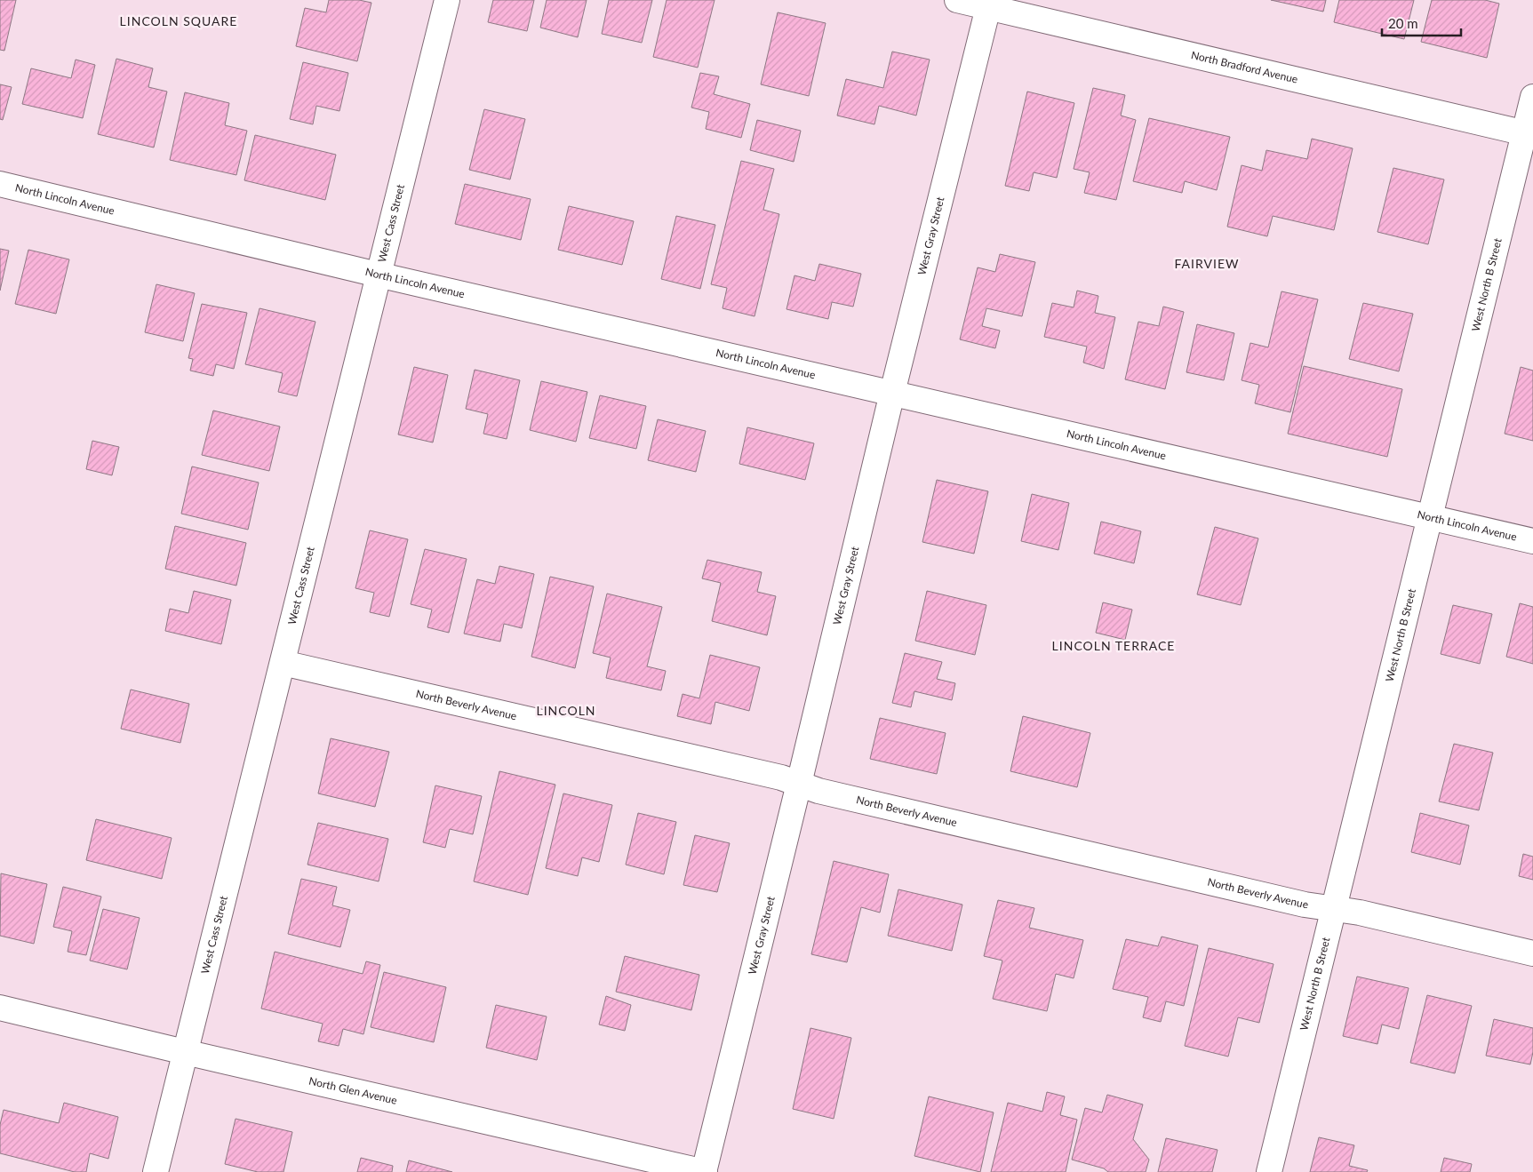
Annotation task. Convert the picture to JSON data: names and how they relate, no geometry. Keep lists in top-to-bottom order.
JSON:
{
  "streets": {
    "street": [
      "North Bradford Avenue",
      "North Lincoln Avenue",
      "West Cass Street",
      "West Gray Street",
      "West North B Street",
      "North Beverly Avenue",
      "North Glen Avenue"
    ]
  },
  "crossings": [
    ["North Bradford Avenue", "West Gray Street"],
    ["North Bradford Avenue", "West North B Street"],
    ["North Lincoln Avenue", "West Cass Street"],
    ["North Lincoln Avenue", "West Gray Street"],
    ["North Lincoln Avenue", "West North B Street"],
    ["West Cass Street", "North Beverly Avenue"],
    ["West Cass Street", "North Glen Avenue"],
    ["West Gray Street", "North Beverly Avenue"],
    ["West Gray Street", "North Glen Avenue"],
    ["West North B Street", "North Beverly Avenue"]
  ],
  "districts": [
    "LINCOLN SQUARE",
    "FAIRVIEW",
    "LINCOLN TERRACE",
    "LINCOLN"
  ],
  "scale_bar": "20 m"
}
